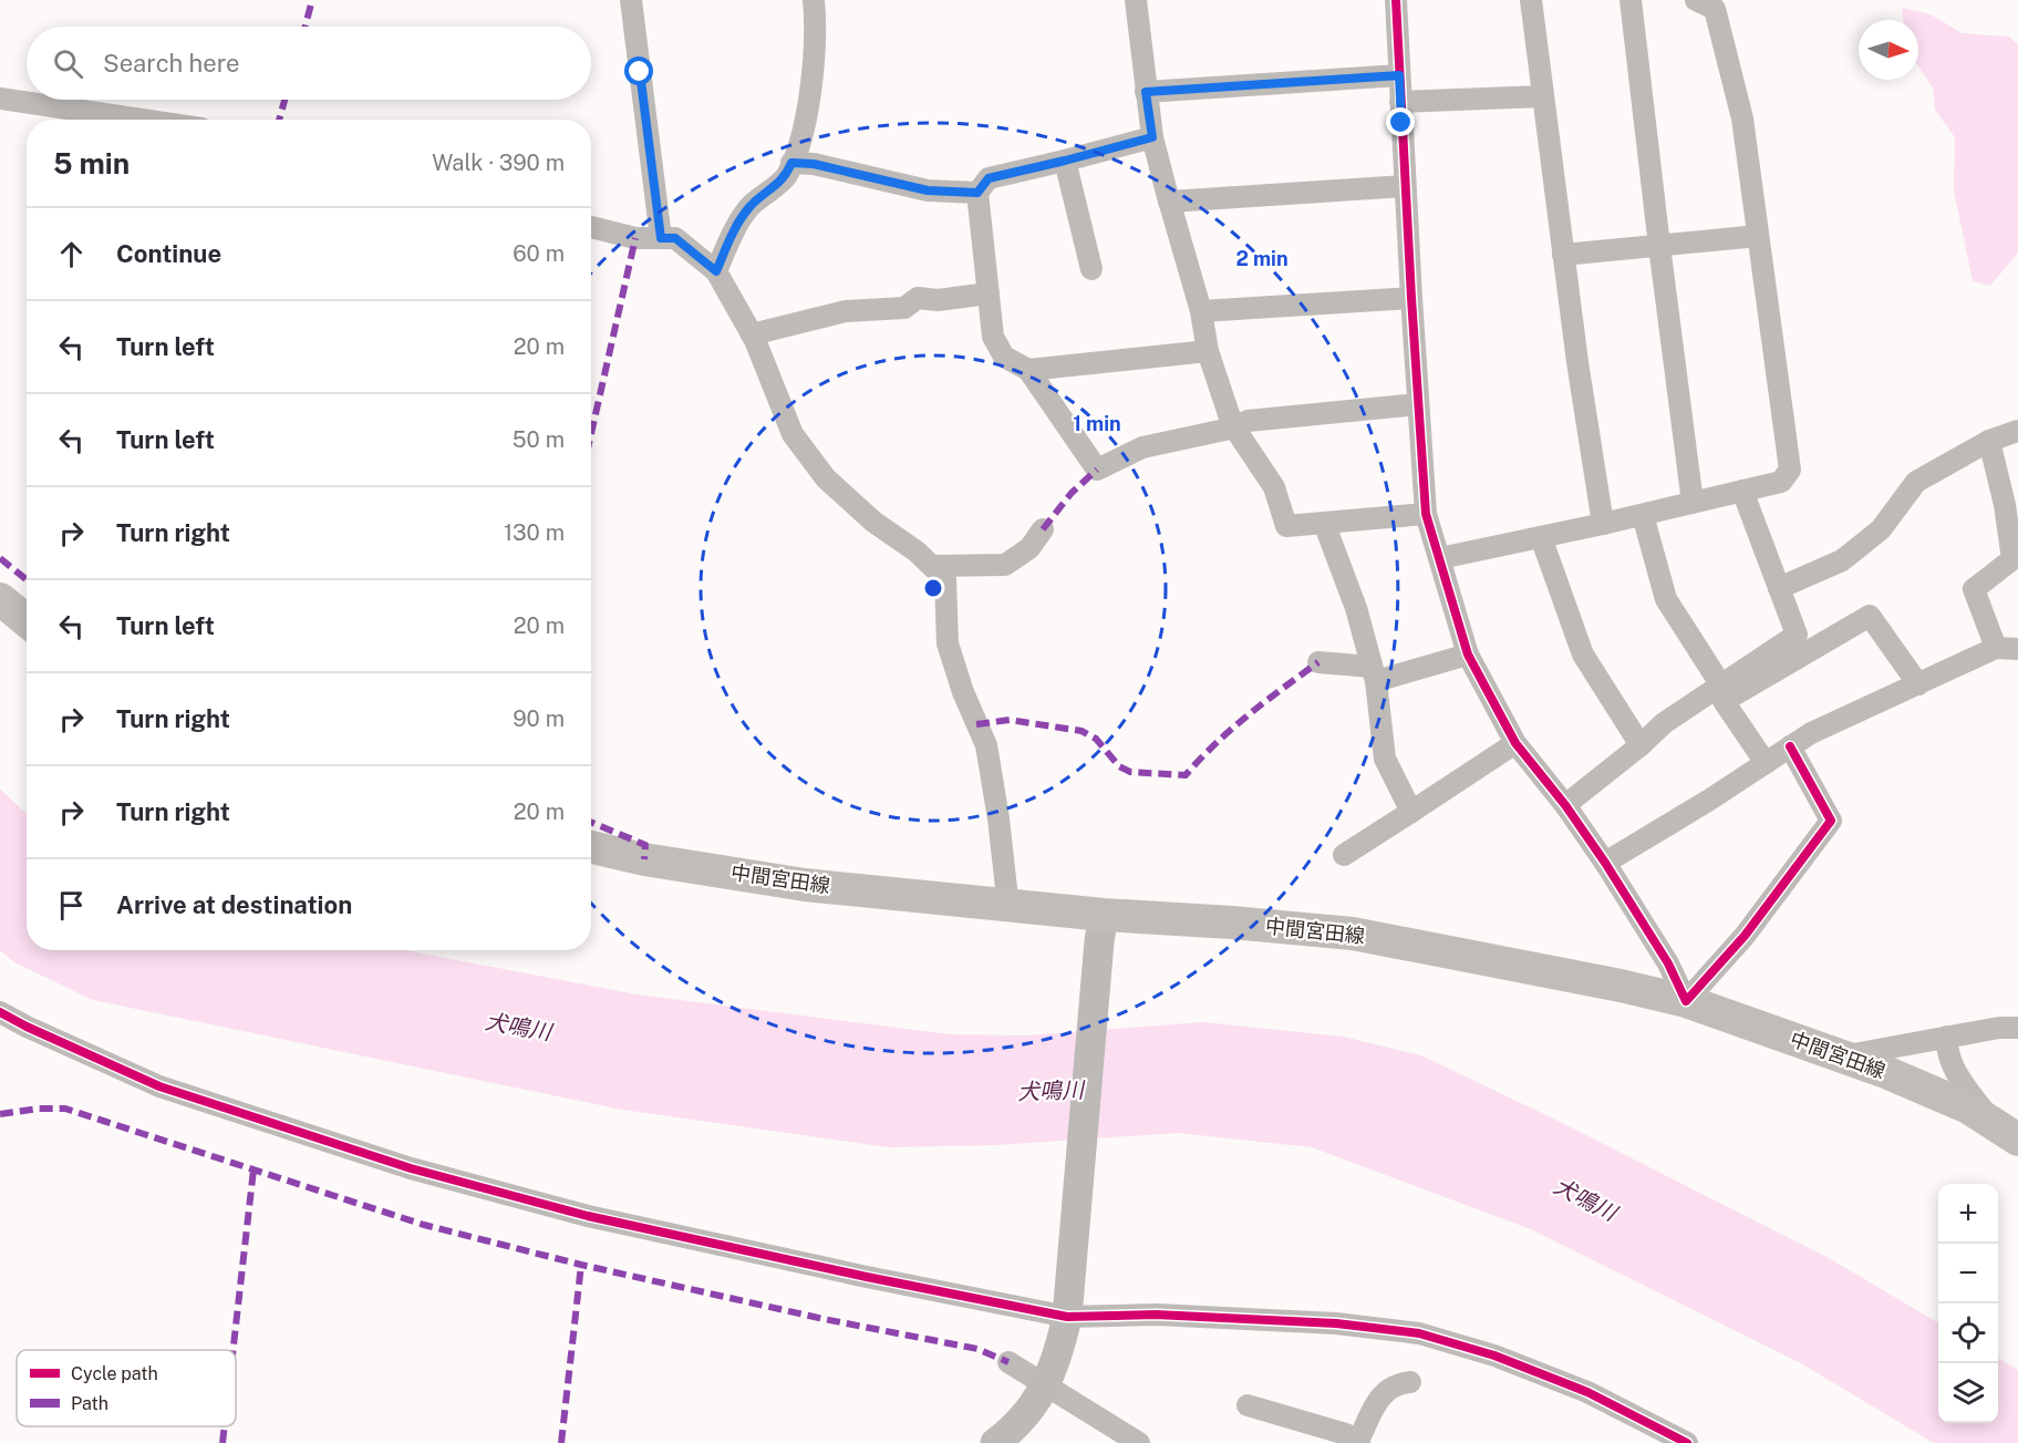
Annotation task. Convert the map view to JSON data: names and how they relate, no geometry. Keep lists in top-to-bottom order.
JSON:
{
  "streets": {
    "main road": ["中間宮田線"]
  },
  "water": ["犬鳴川"],
  "legend": ["Cycle path", "Path"],
  "north": "right",
  "page": {
    "search": "Search here",
    "heading": ["5 min", "Walk · 390 m"],
    "list": [
      ["Continue", "60 m"],
      ["Turn left", "20 m"],
      ["Turn left", "50 m"],
      ["Turn right", "130 m"],
      ["Turn left", "20 m"],
      ["Turn right", "90 m"],
      ["Turn right", "20 m"],
      "Arrive at destination"
    ],
    "map_buttons": ["+", "−"]
  },
  "rings": ["2 min", "1 min"]
}
